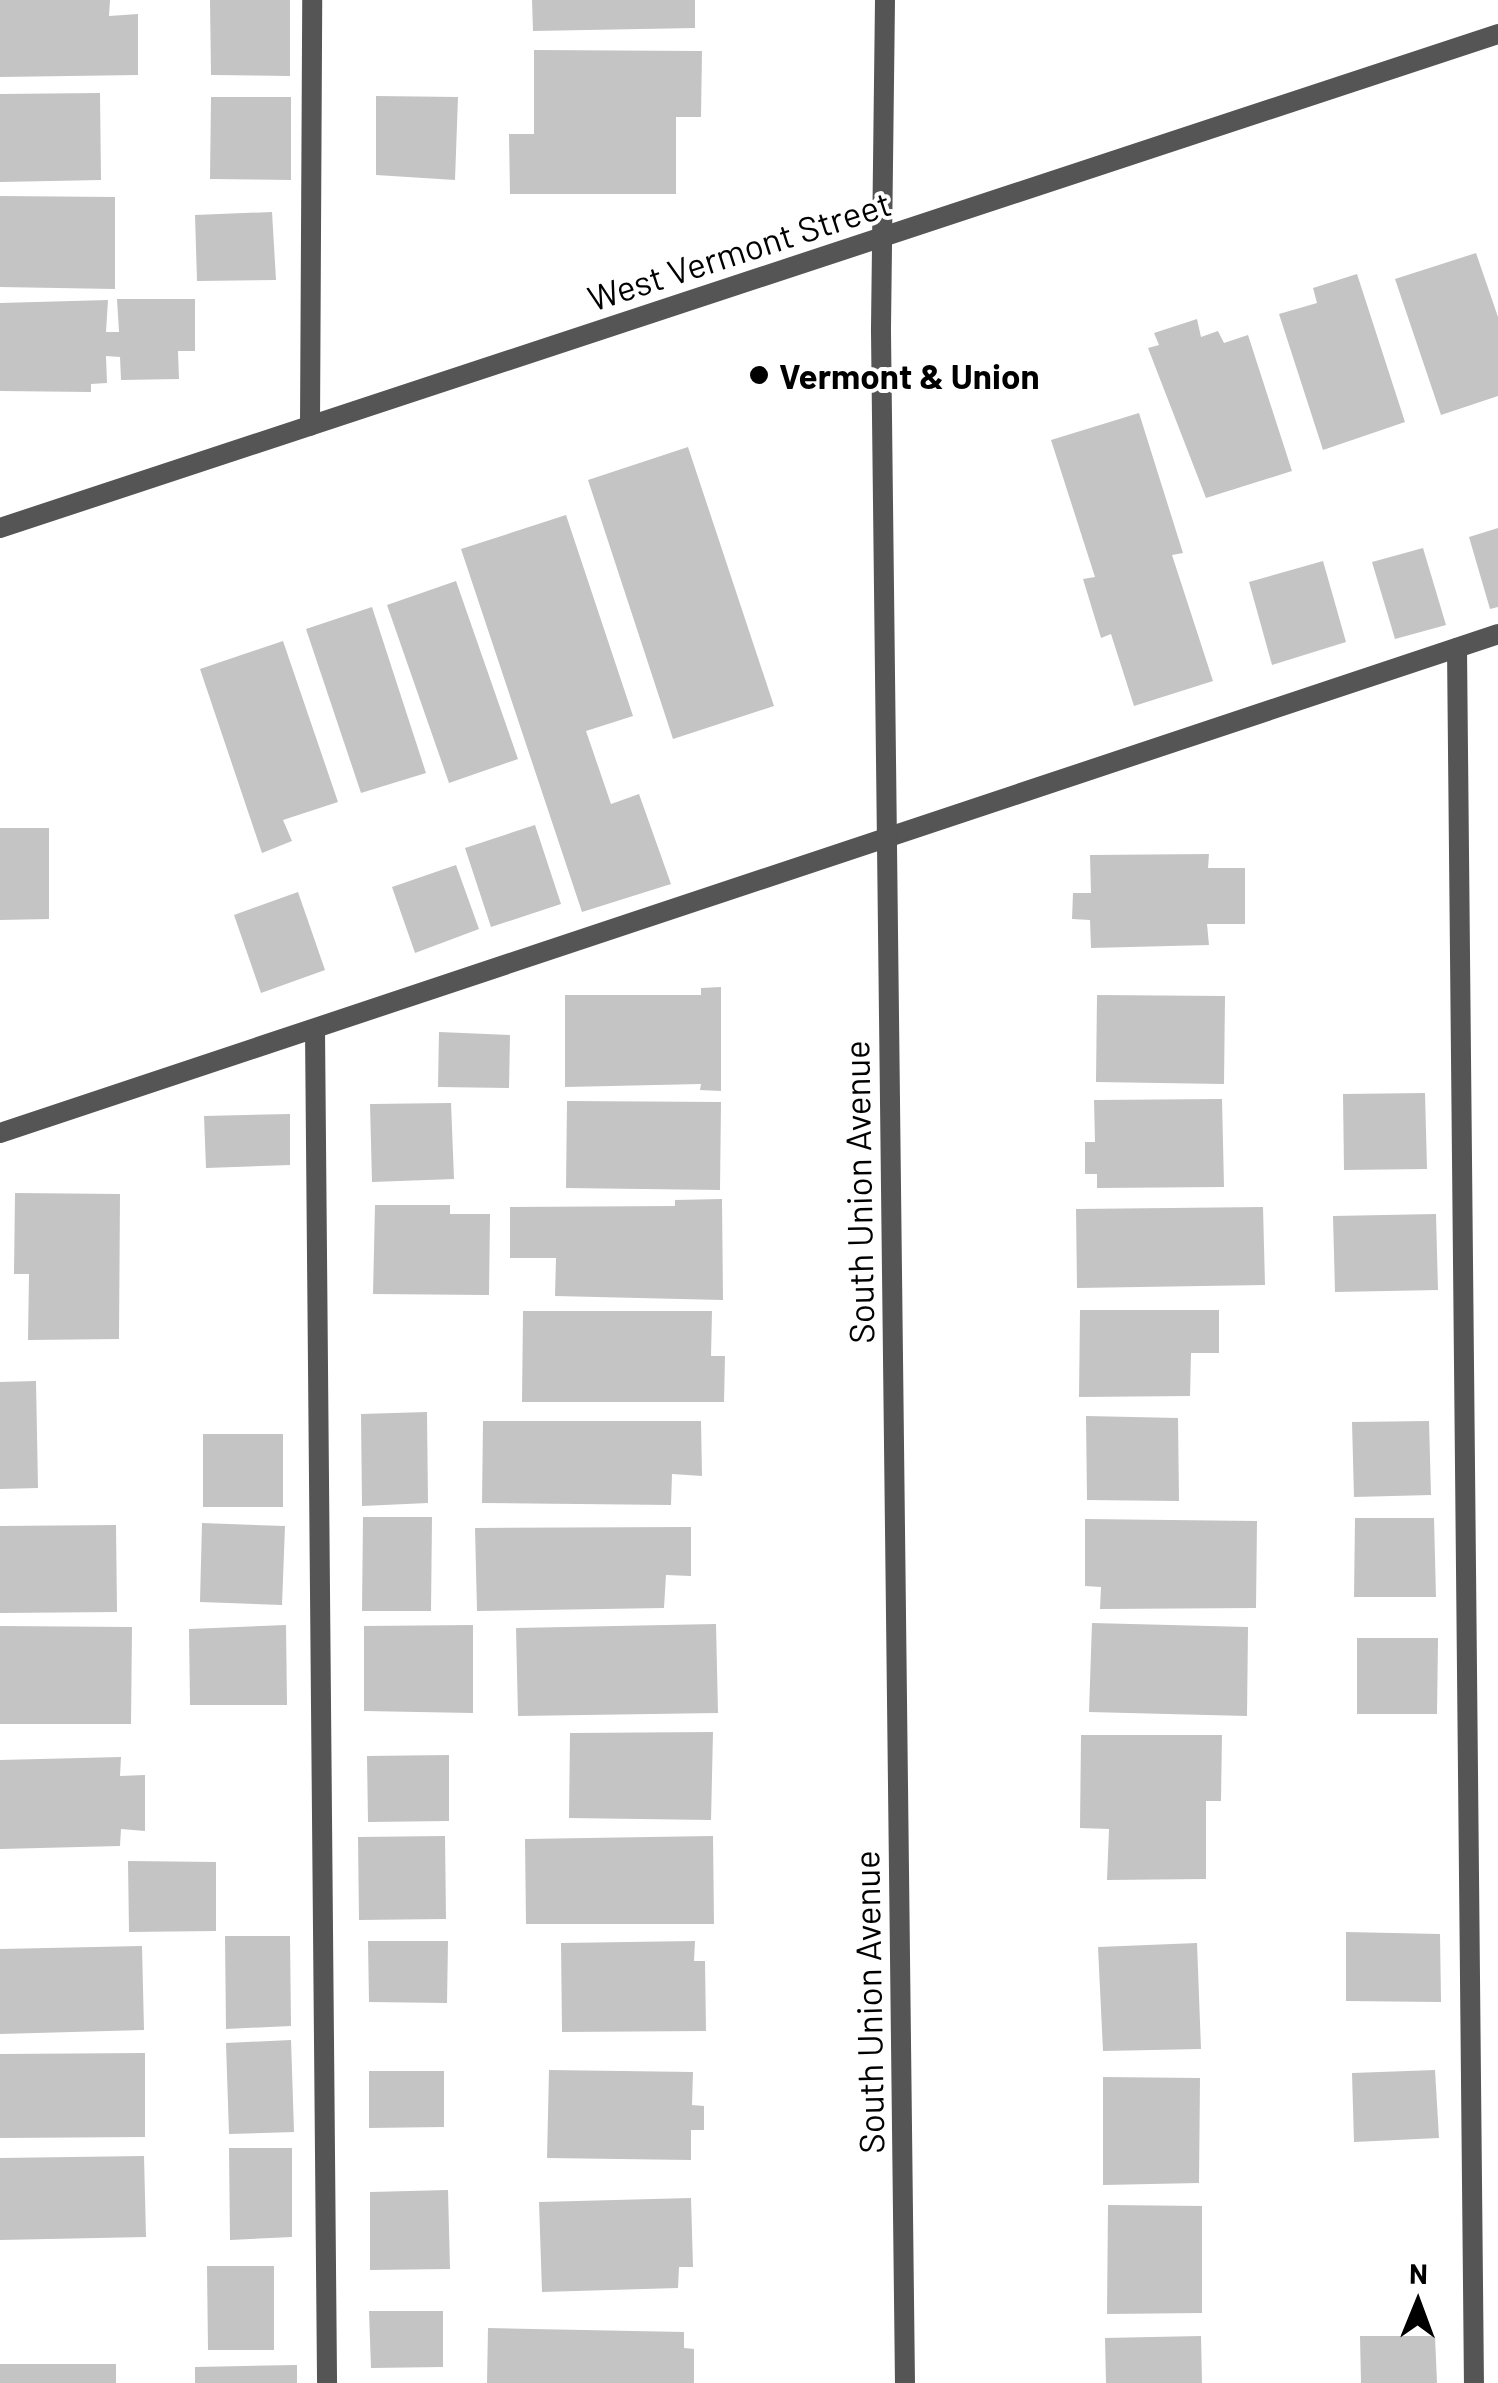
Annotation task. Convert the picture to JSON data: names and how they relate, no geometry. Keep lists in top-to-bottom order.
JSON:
{
  "streets": {
    "street": ["West Vermont Street", "South Union Avenue"]
  },
  "crossings": [
    ["West Vermont Street", "South Union Avenue"]
  ],
  "places": ["Vermont & Union"],
  "north": "top"
}
